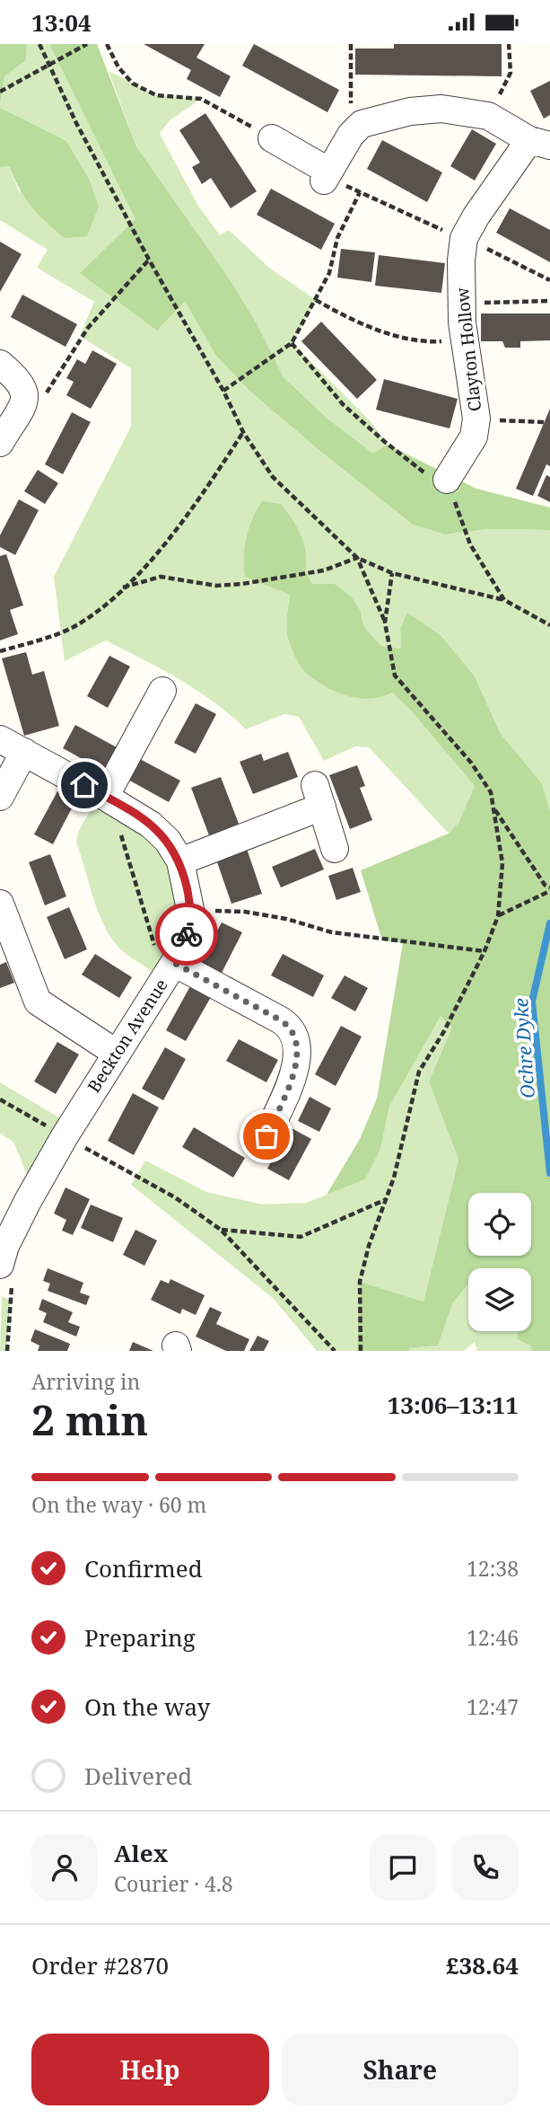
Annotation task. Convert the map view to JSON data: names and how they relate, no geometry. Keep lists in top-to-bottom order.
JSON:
{
  "streets": {
    "street": ["Clayton Hollow", "Beckton Avenue"]
  },
  "water": ["Ochre Dyke"],
  "page": {
    "status": "13:04",
    "heading": ["2 min", "Arriving in", "13:06–13:11"],
    "panel": [
      "Alex",
      "Courier · 4.8",
      "Order #2870",
      "£38.64"
    ],
    "bar": "On the way · 60 m",
    "list": [
      ["Confirmed", "12:38"],
      ["Preparing", "12:46"],
      ["On the way", "12:47"],
      "Delivered"
    ],
    "buttons": ["Help", "Share"]
  }
}
